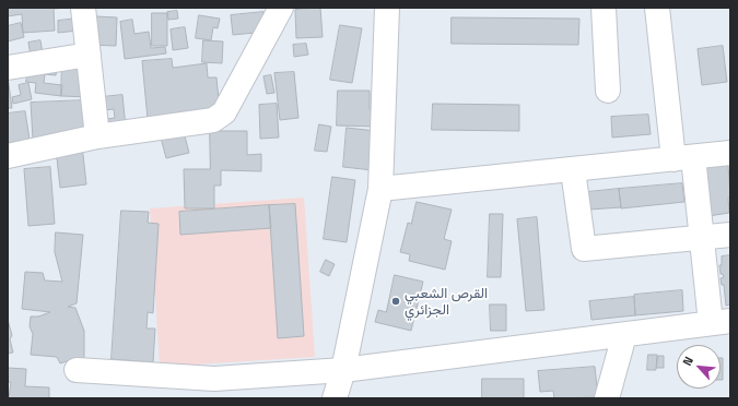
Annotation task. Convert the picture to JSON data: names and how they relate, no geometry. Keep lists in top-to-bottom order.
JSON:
{
  "places": ["القرص الشعبي الجزائري"],
  "north": "top left"
}
